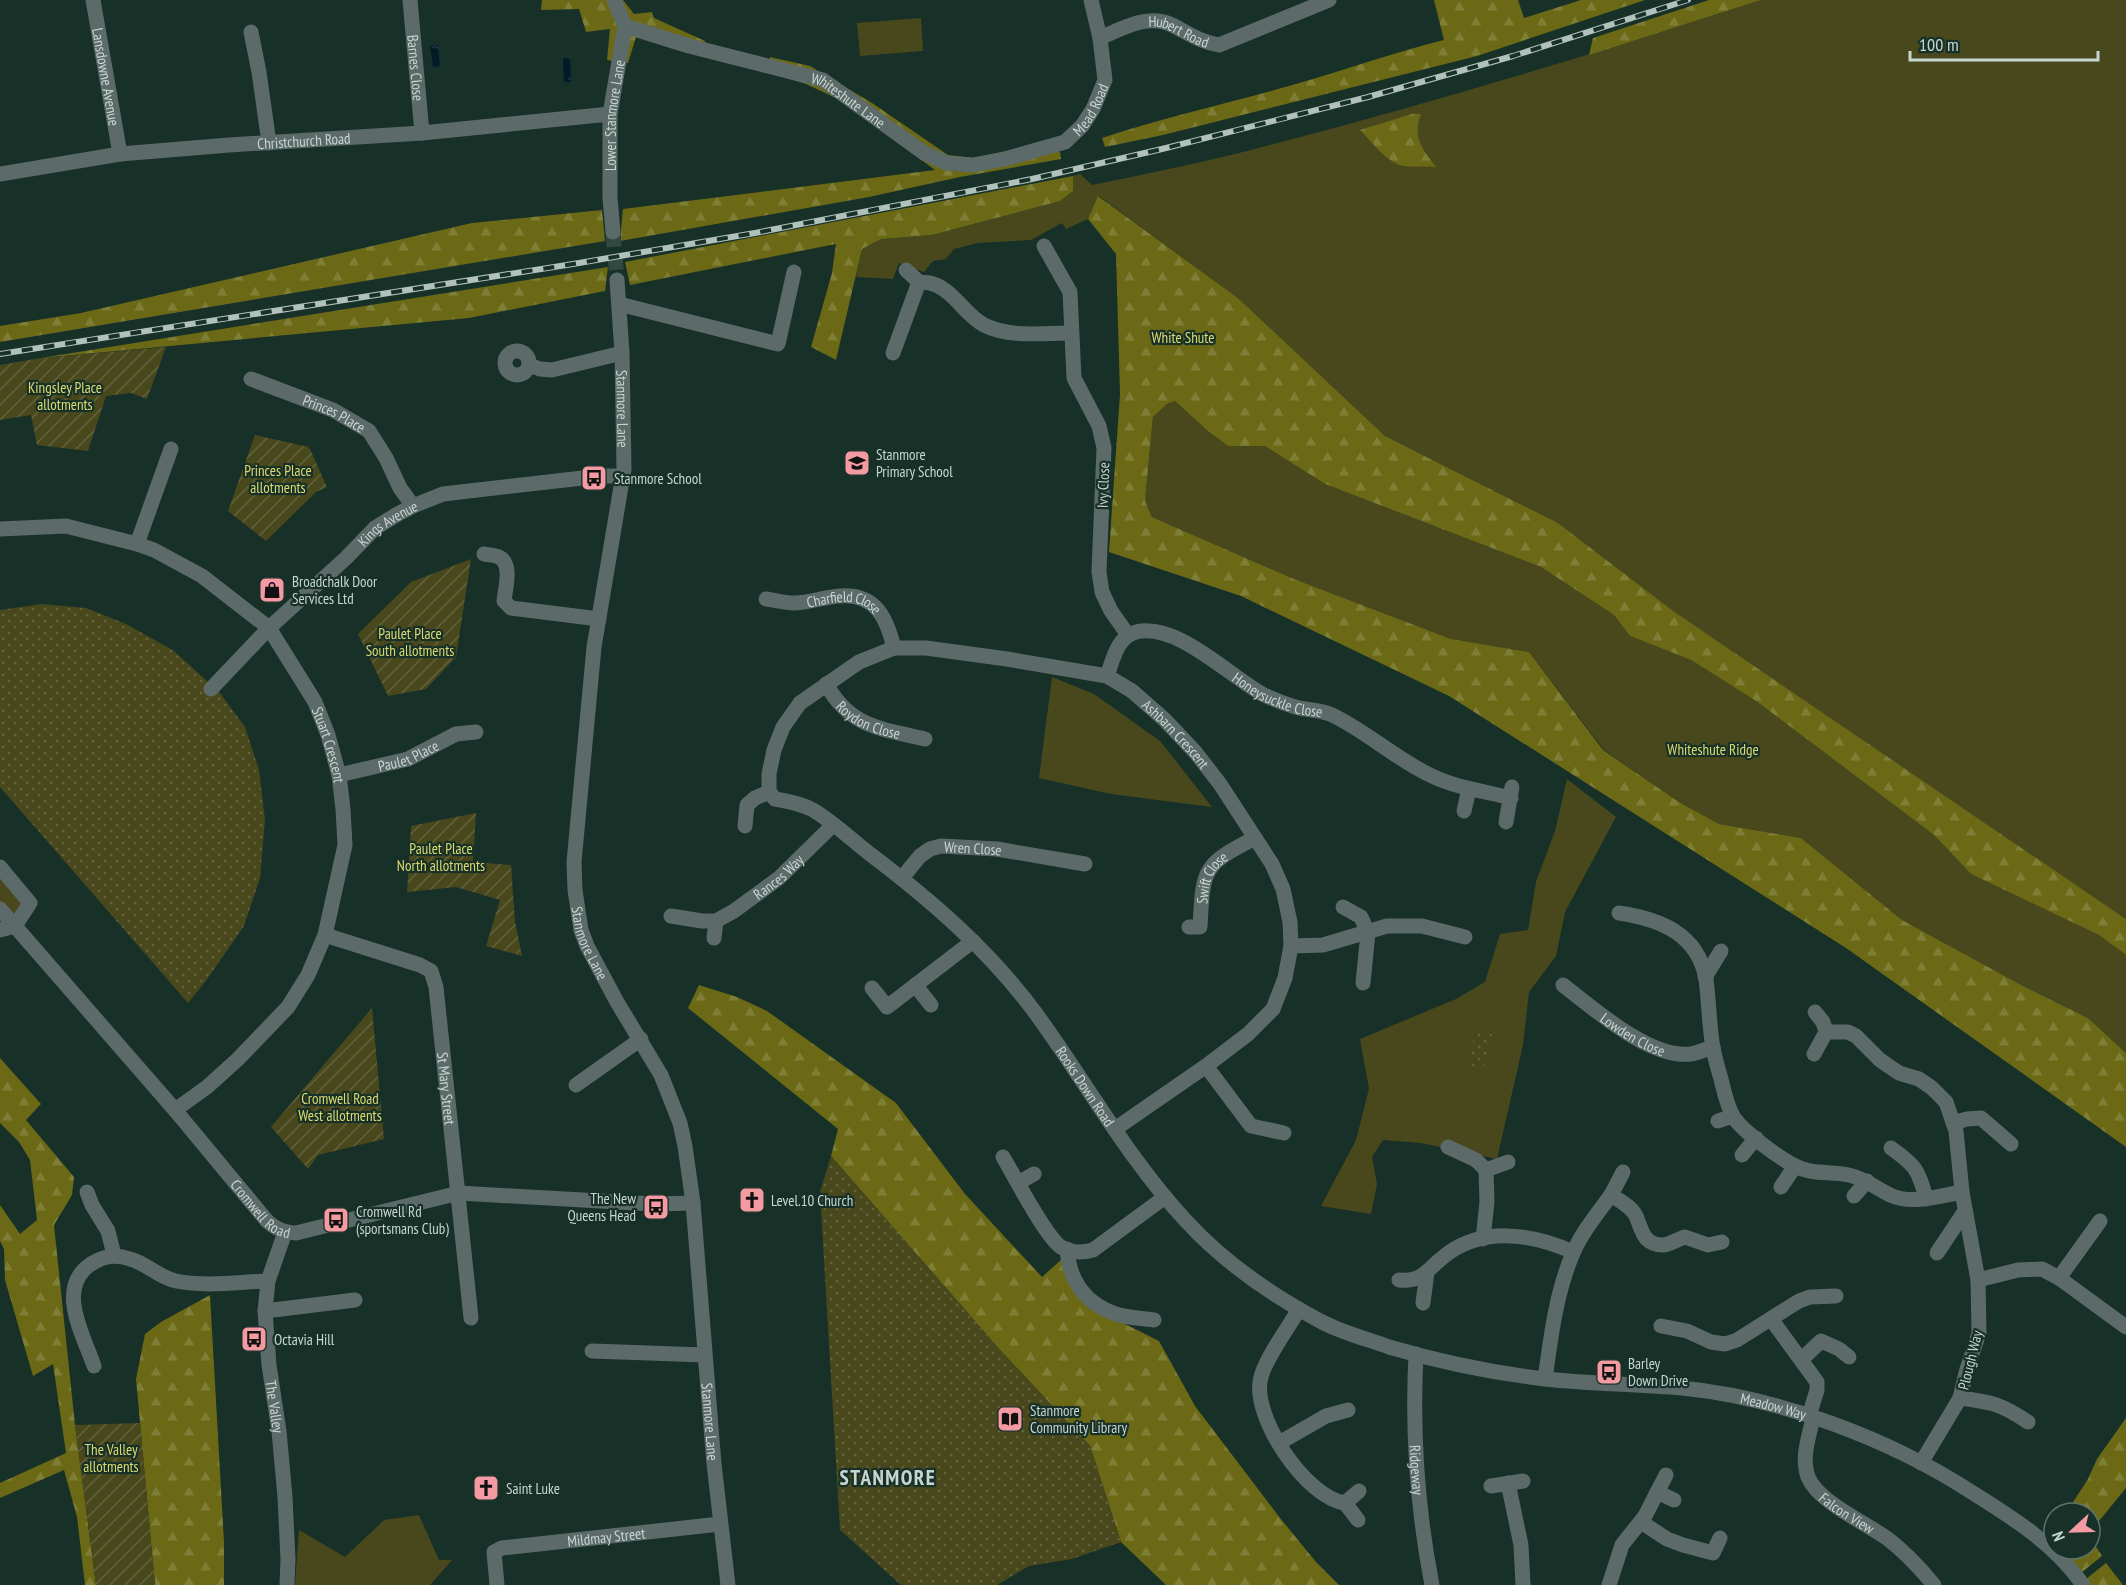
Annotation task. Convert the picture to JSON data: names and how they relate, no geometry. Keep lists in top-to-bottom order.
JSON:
{
  "streets": {
    "street": [
      "Hubert Road",
      "Barnes Close",
      "Lansdowne Avenue",
      "Whiteshute Lane",
      "Mead Road",
      "Lower Stanmore Lane",
      "Christchurch Road",
      "Stanmore Lane",
      "Princes Place",
      "Ivy Close",
      "Kings Avenue",
      "Charfield Close",
      "Honeysuckle Close",
      "Roydon Close",
      "Ashbarn Crescent",
      "Stuart Crescent",
      "Paulet Place",
      "Wren Close",
      "Rances Way",
      "Swift Close",
      "Lowden Close",
      "Rooks Down Road",
      "St Mary Street",
      "Cromwell Road",
      "Plough Way",
      "The Valley",
      "Meadow Way",
      "Ridgeway",
      "Falcon View",
      "Mildmay Street"
    ]
  },
  "crossings": [
    ["Hubert Road", "Mead Road"],
    ["Barnes Close", "Christchurch Road"],
    ["Lansdowne Avenue", "Christchurch Road"],
    ["Whiteshute Lane", "Mead Road"],
    ["Whiteshute Lane", "Lower Stanmore Lane"],
    ["Lower Stanmore Lane", "Christchurch Road"],
    ["Stanmore Lane", "Kings Avenue"],
    ["Stanmore Lane", "Cromwell Road"],
    ["Stanmore Lane", "Mildmay Street"],
    ["Princes Place", "Kings Avenue"],
    ["Ivy Close", "Honeysuckle Close"],
    ["Kings Avenue", "Stuart Crescent"],
    ["Charfield Close", "Ashbarn Crescent"],
    ["Roydon Close", "Ashbarn Crescent"],
    ["Ashbarn Crescent", "Swift Close"],
    ["Ashbarn Crescent", "Rooks Down Road"],
    ["Stuart Crescent", "Paulet Place"],
    ["Stuart Crescent", "St Mary Street"],
    ["Stuart Crescent", "Cromwell Road"],
    ["Wren Close", "Rooks Down Road"],
    ["Rances Way", "Rooks Down Road"],
    ["Rooks Down Road", "Meadow Way"],
    ["Rooks Down Road", "Ridgeway"],
    ["St Mary Street", "Cromwell Road"],
    ["Cromwell Road", "The Valley"],
    ["Plough Way", "Meadow Way"],
    ["Meadow Way", "Ridgeway"],
    ["Meadow Way", "Falcon View"]
  ],
  "districts": ["STANMORE"],
  "parks": [
    "White Shute",
    "Kingsley Place allotments",
    "Princes Place allotments",
    "Paulet Place South allotments",
    "Whiteshute Ridge",
    "Paulet Place North allotments",
    "Cromwell Road West allotments",
    "The Valley allotments"
  ],
  "places": {
    "school or university": ["Stanmore Primary School"],
    "bus stop": [
      "Stanmore School",
      "The New Queens Head",
      "Cromwell Rd (sportsmans Club)",
      "Octavia Hill",
      "Barley Down Drive"
    ],
    "shop": ["Broadchalk Door Services Ltd"],
    "church": ["Level.10 Church", "Saint Luke"],
    "library": ["Stanmore Community Library"]
  },
  "scale_bar": "100 m",
  "north": "left"
}
